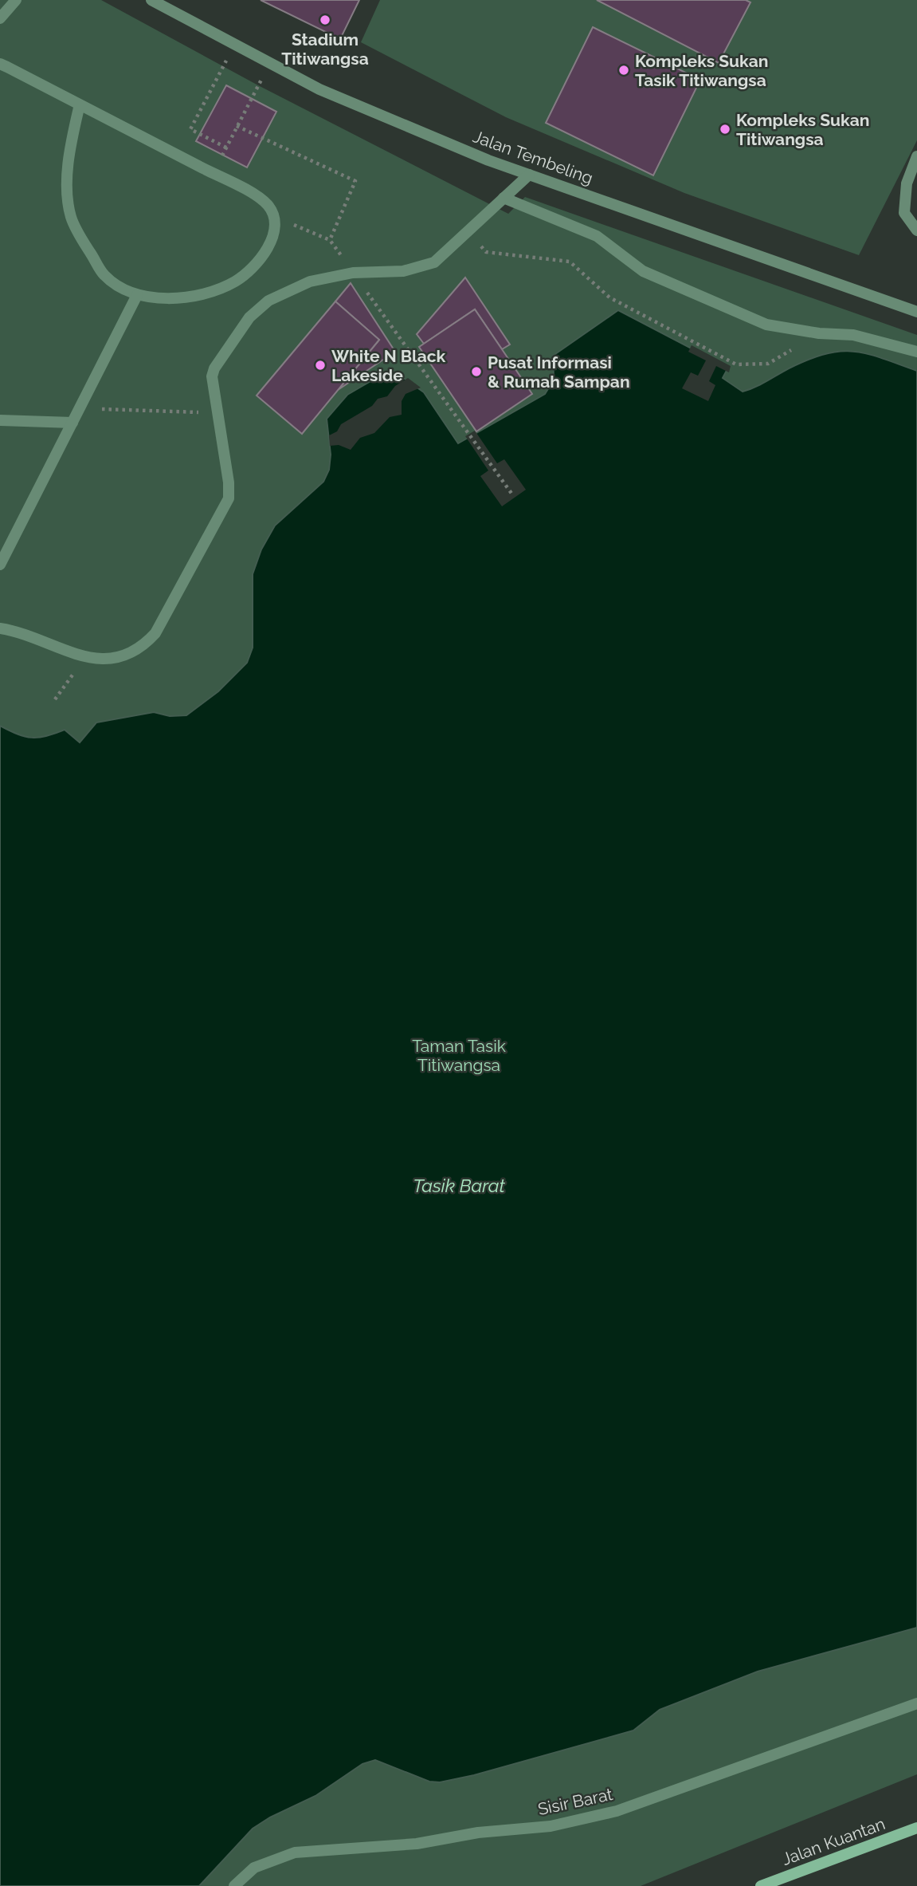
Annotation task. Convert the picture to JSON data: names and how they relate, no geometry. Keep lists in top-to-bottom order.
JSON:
{
  "streets": {
    "street": ["Jalan Tembeling", "Sisir Barat", "Jalan Kuantan"]
  },
  "water": ["Tasik Barat"],
  "parks": ["Taman Tasik Titiwangsa"],
  "places": [
    "Stadium Titiwangsa",
    "Kompleks Sukan Tasik Titiwangsa",
    "Kompleks Sukan Titiwangsa",
    "White N Black Lakeside",
    "Pusat Informasi & Rumah Sampan"
  ]
}
